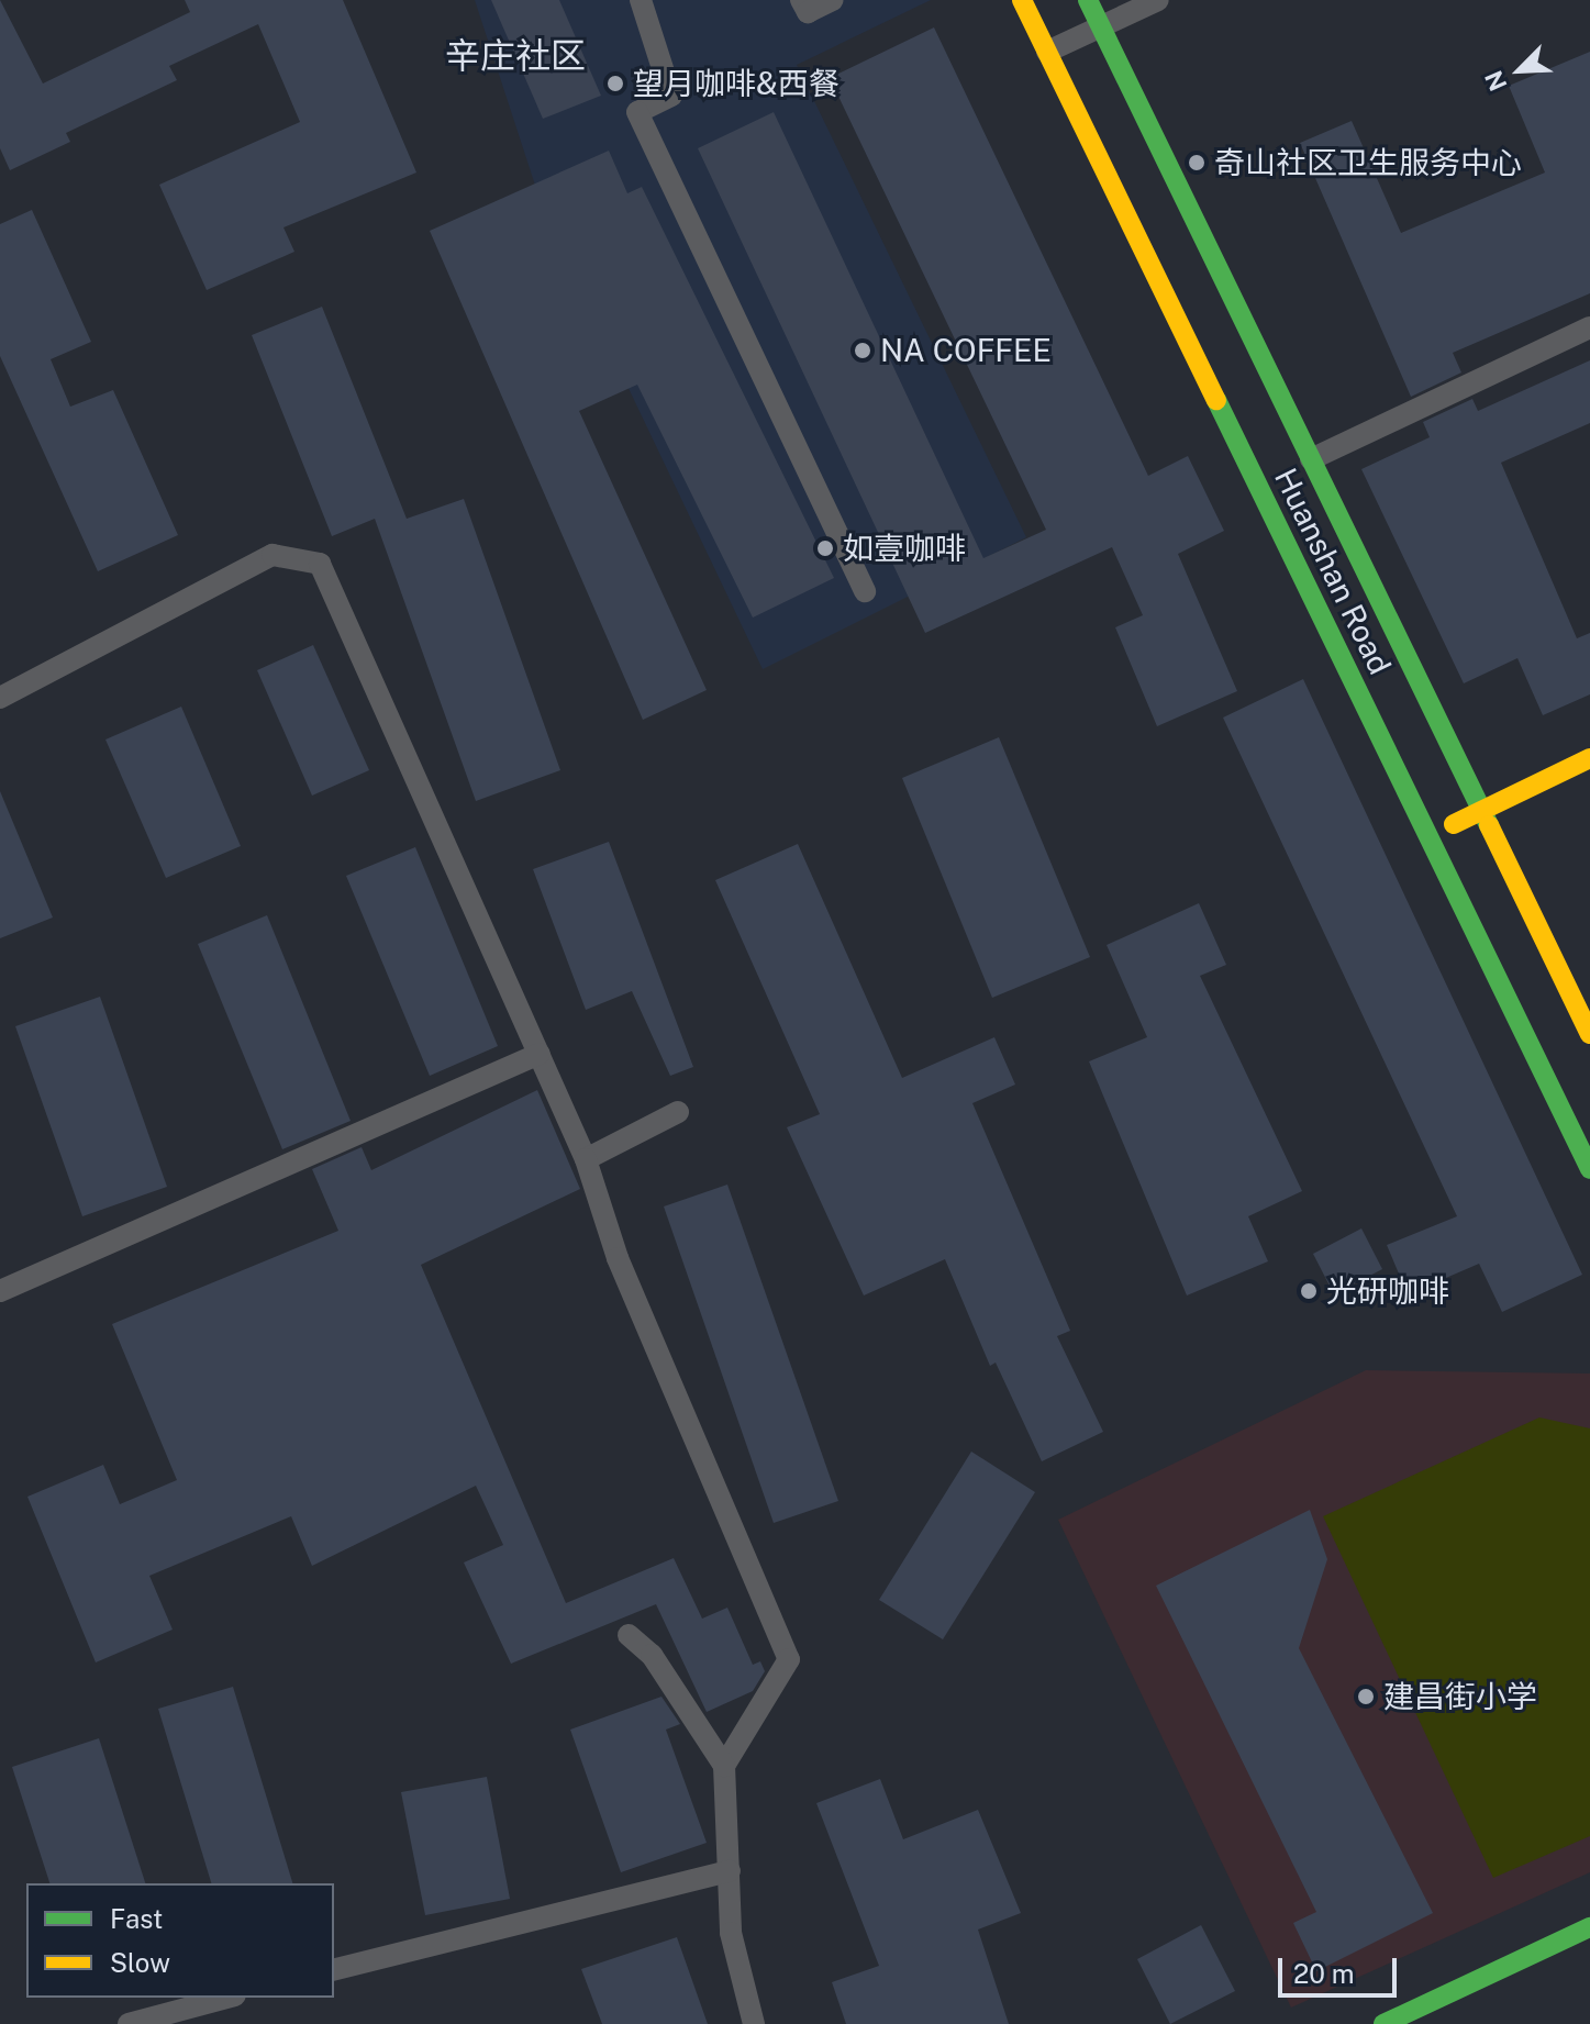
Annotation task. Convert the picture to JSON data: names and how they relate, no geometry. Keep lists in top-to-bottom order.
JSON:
{
  "streets": {
    "main road": ["Huanshan Road"]
  },
  "districts": ["辛庄社区"],
  "places": [
    "望月咖啡&西餐",
    "奇山社区卫生服务中心",
    "NA COFFEE",
    "如壹咖啡",
    "光研咖啡",
    "建昌街小学"
  ],
  "legend": ["Fast", "Slow"],
  "scale_bar": "20 m",
  "north": "bottom left"
}
